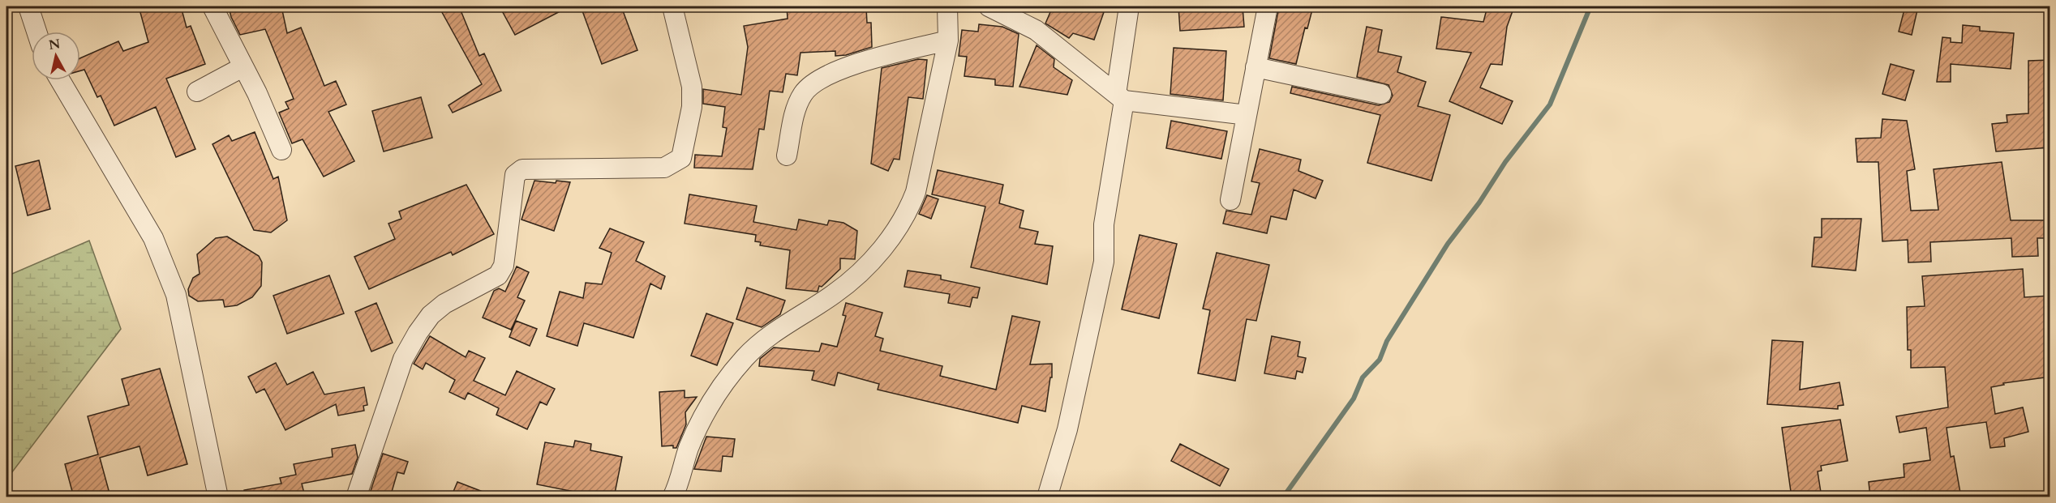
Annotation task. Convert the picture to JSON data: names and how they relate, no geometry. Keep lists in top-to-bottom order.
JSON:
{
  "north": "top"
}
